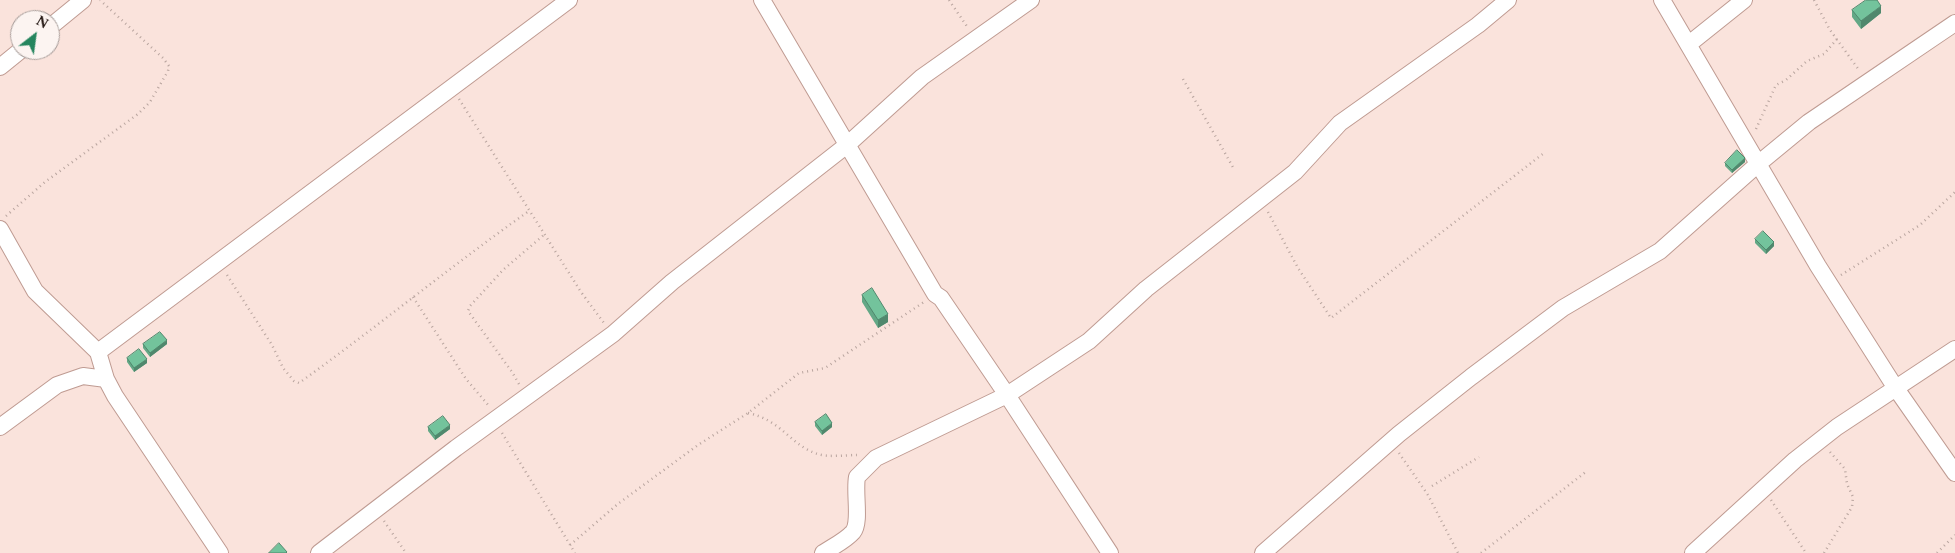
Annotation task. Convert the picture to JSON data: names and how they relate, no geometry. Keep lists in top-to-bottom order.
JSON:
{
  "north": "top right"
}
